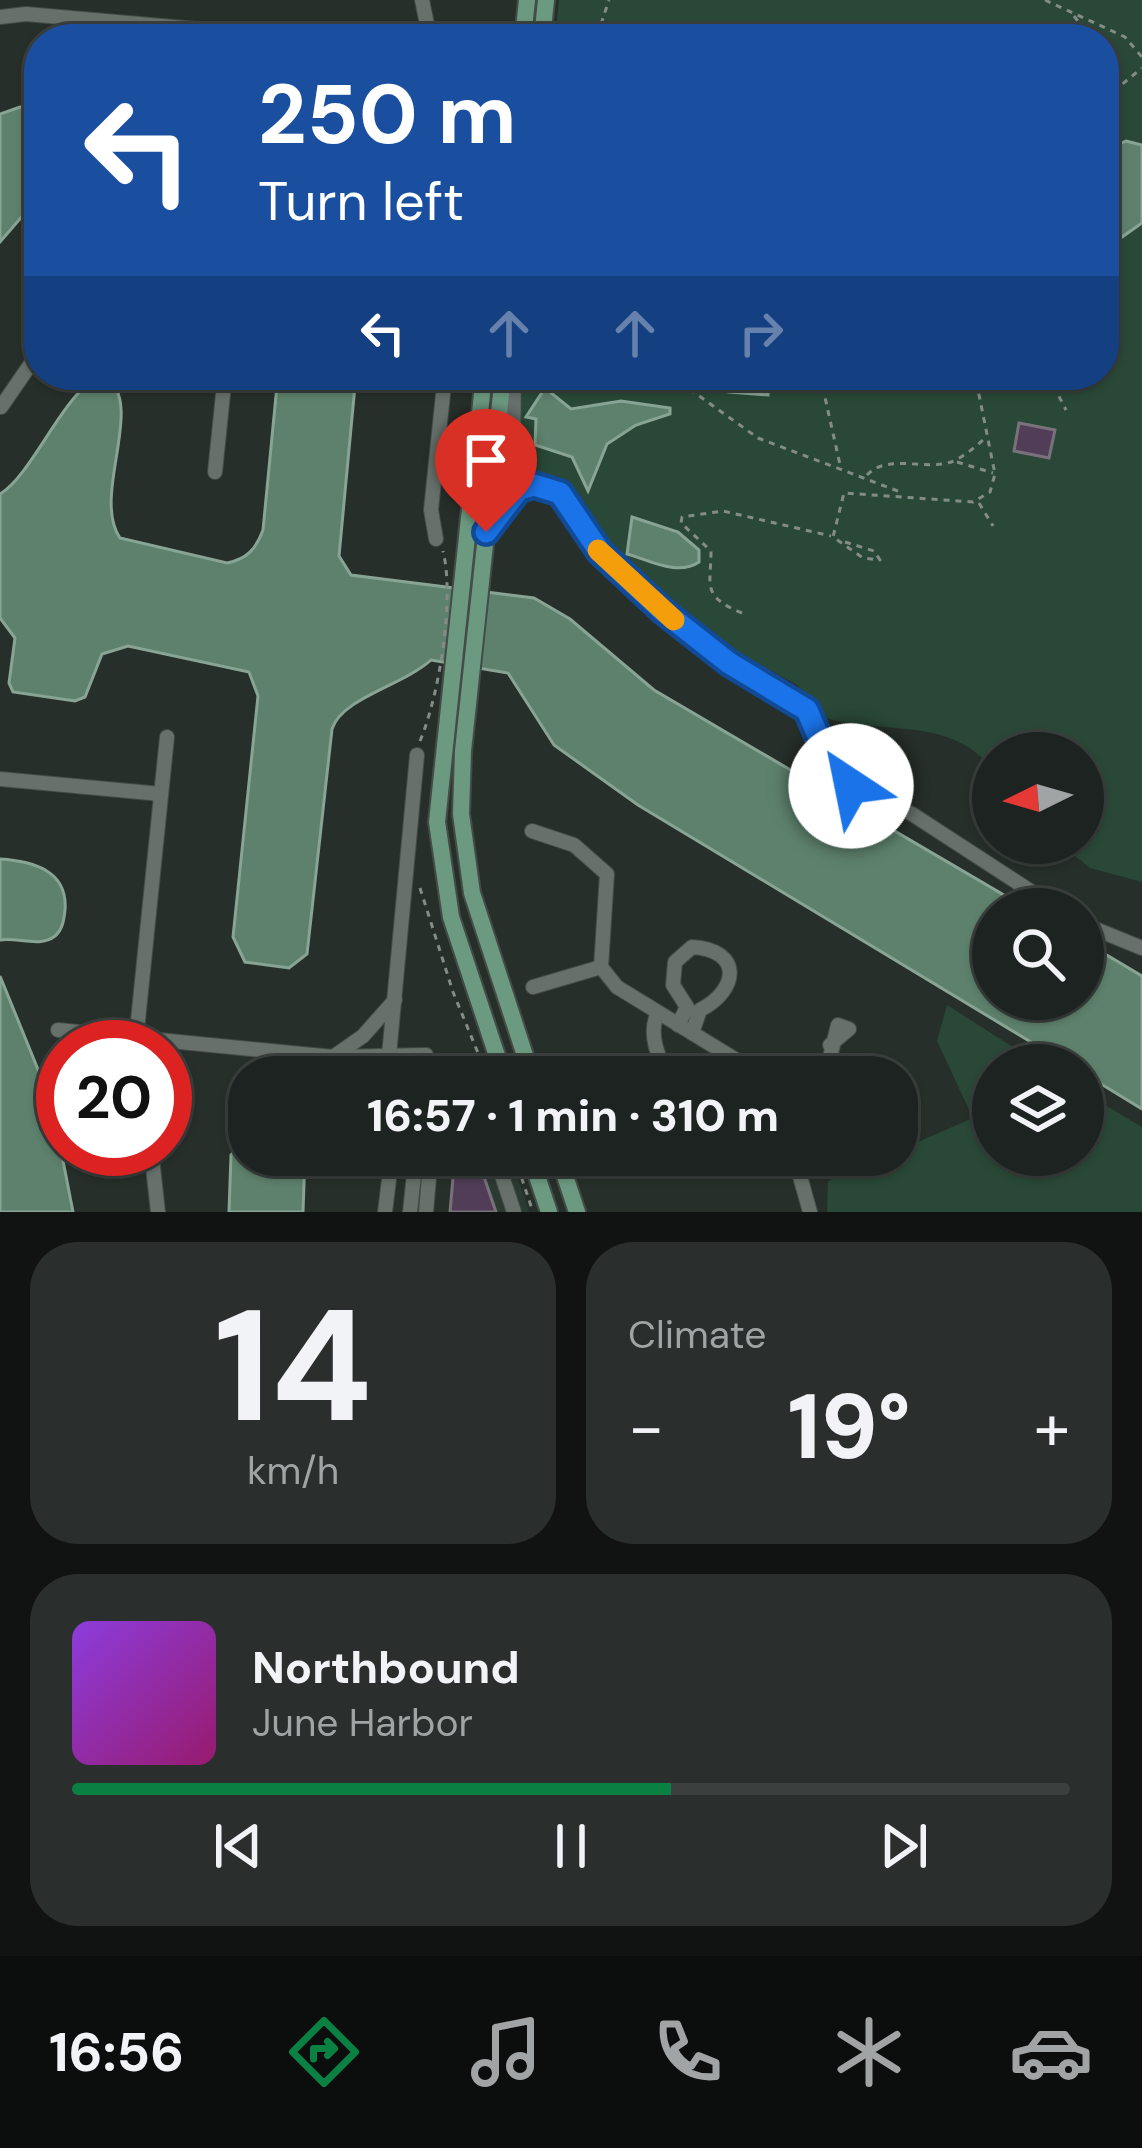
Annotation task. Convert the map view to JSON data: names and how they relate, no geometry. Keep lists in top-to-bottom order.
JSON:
{
  "north": "left",
  "page": {
    "turn": ["250 m", "Turn left"],
    "limit": "20",
    "trip": "16:57 · 1 min · 310 m",
    "tile": [
      ["14", "km/h"],
      "Climate"
    ],
    "heat": ["−", "19°", "+"],
    "song": ["Northbound", "June Harbor"],
    "tabs": "16:56"
  }
}
